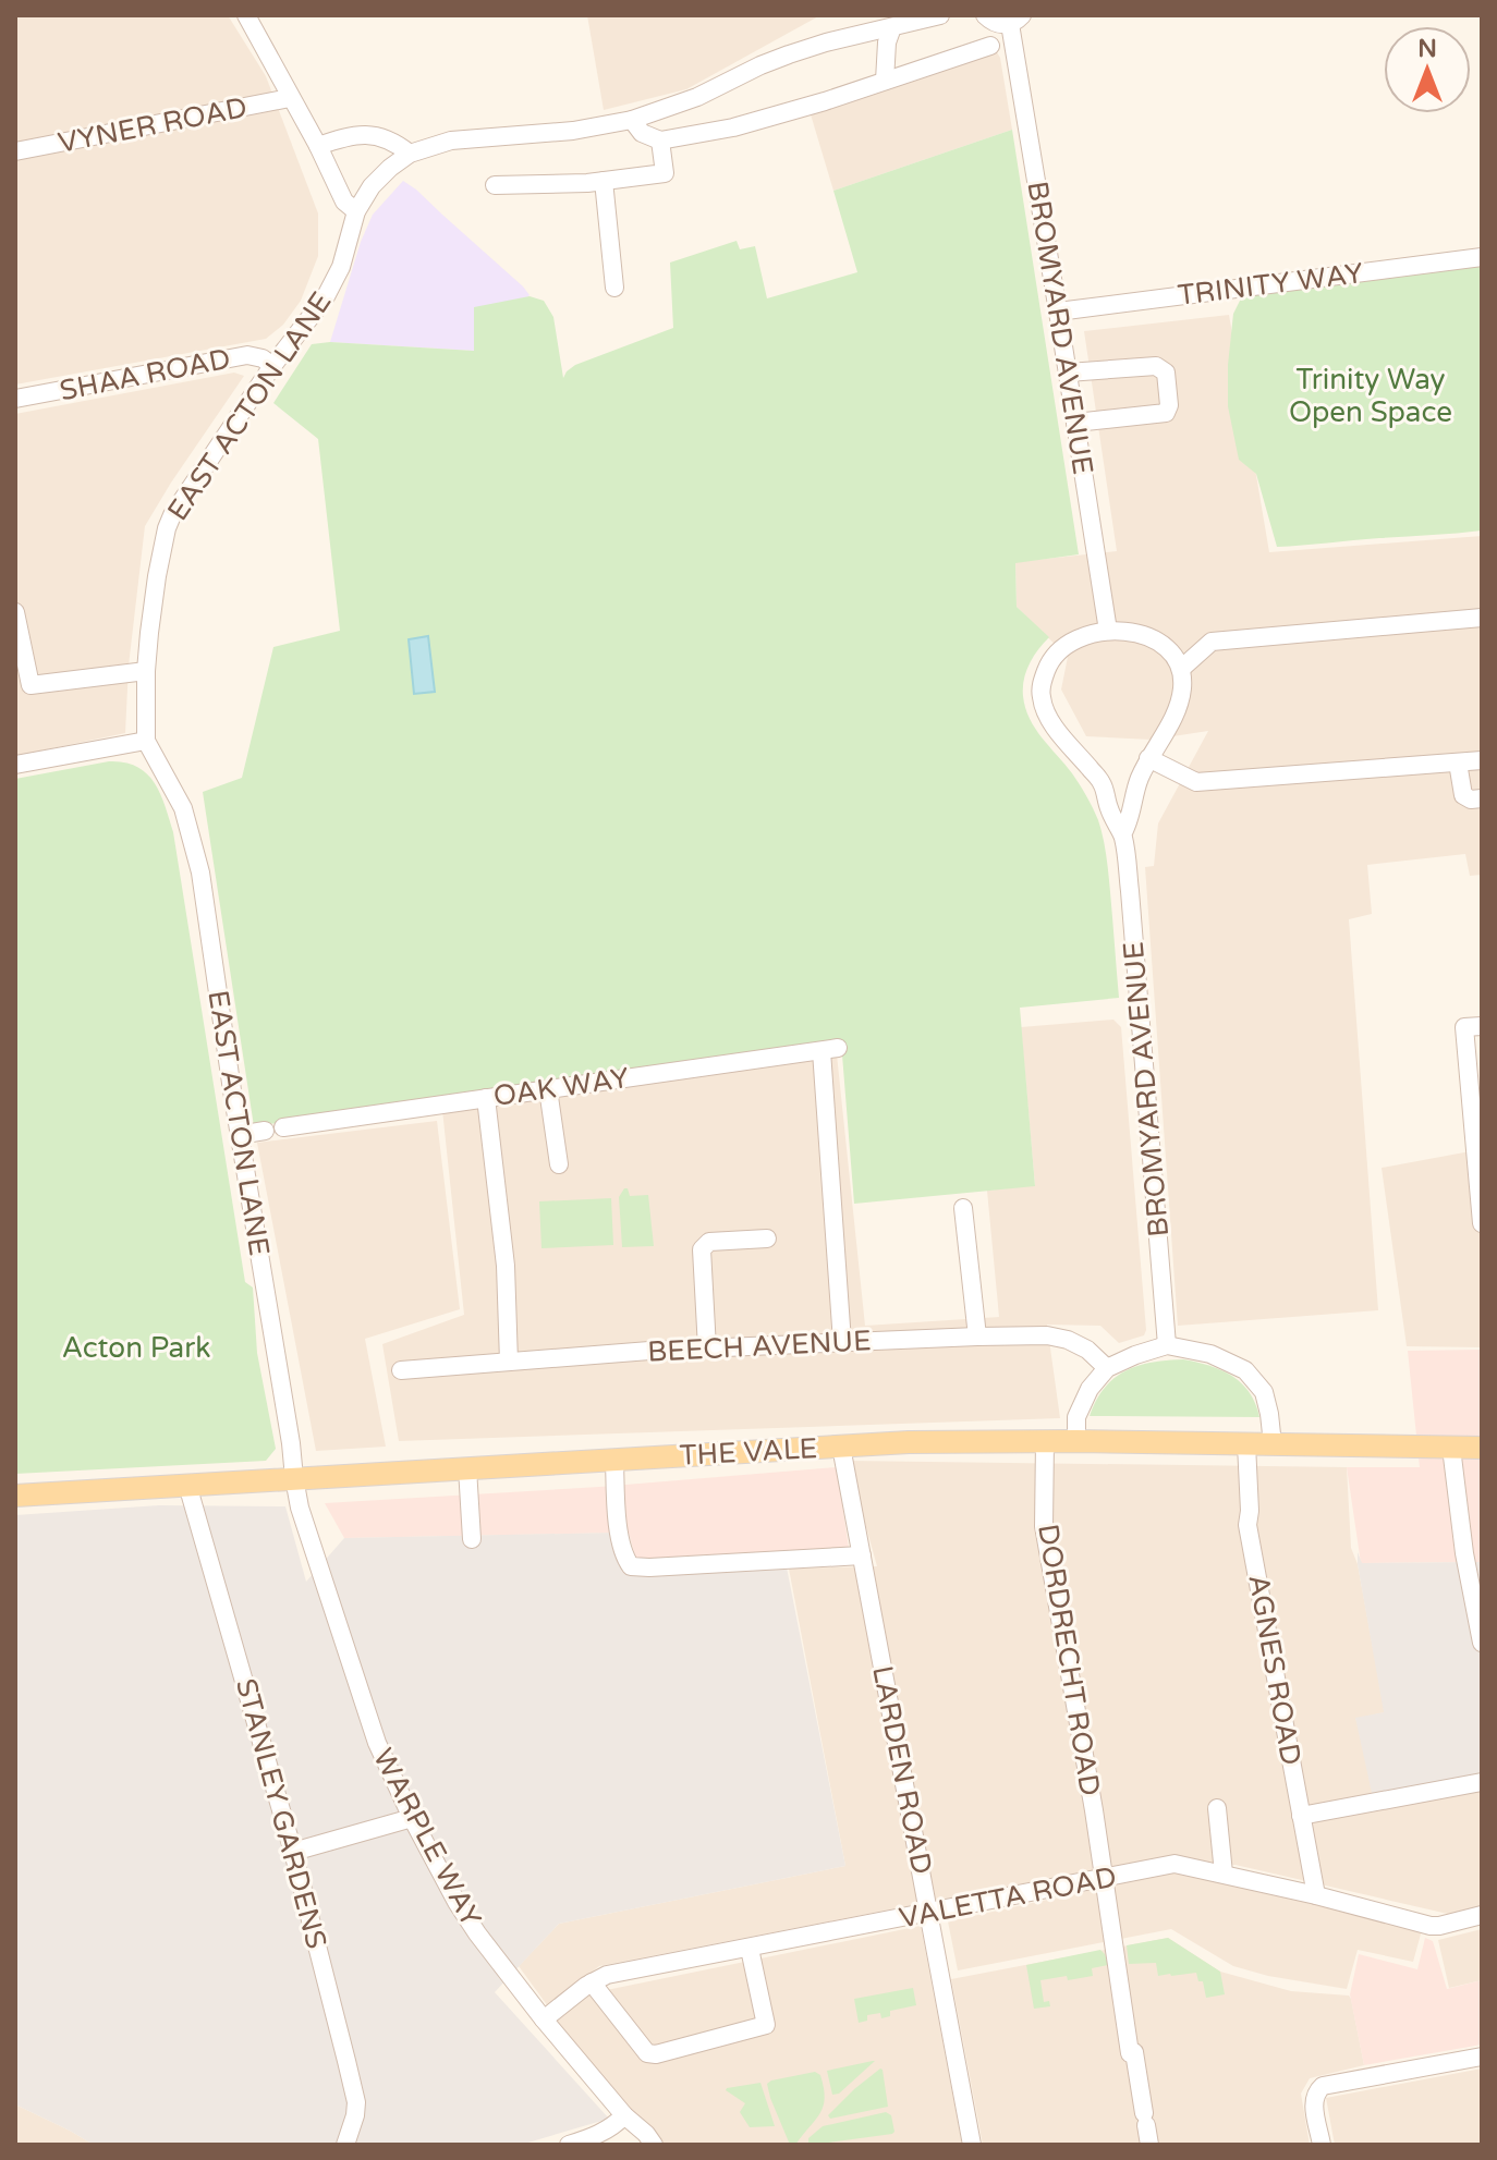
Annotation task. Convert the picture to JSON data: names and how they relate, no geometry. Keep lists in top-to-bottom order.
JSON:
{
  "streets": {
    "main road": ["THE VALE"],
    "street": [
      "VYNER ROAD",
      "TRINITY WAY",
      "BROMYARD AVENUE",
      "SHAA ROAD",
      "EAST ACTON LANE",
      "OAK WAY",
      "BEECH AVENUE",
      "DORDRECHT ROAD",
      "AGNES ROAD",
      "LARDEN ROAD",
      "STANLEY GARDENS",
      "WARPLE WAY",
      "VALETTA ROAD"
    ]
  },
  "crossings": [
    ["TRINITY WAY", "BROMYARD AVENUE"],
    ["SHAA ROAD", "EAST ACTON LANE"],
    ["EAST ACTON LANE", "OAK WAY"],
    ["EAST ACTON LANE", "THE VALE"],
    ["EAST ACTON LANE", "WARPLE WAY"],
    ["OAK WAY", "BEECH AVENUE"],
    ["THE VALE", "DORDRECHT ROAD"],
    ["THE VALE", "AGNES ROAD"],
    ["THE VALE", "LARDEN ROAD"],
    ["THE VALE", "STANLEY GARDENS"],
    ["THE VALE", "WARPLE WAY"],
    ["DORDRECHT ROAD", "VALETTA ROAD"],
    ["AGNES ROAD", "VALETTA ROAD"],
    ["LARDEN ROAD", "VALETTA ROAD"],
    ["WARPLE WAY", "VALETTA ROAD"]
  ],
  "parks": ["Trinity Way Open Space", "Acton Park"],
  "north": "top"
}
